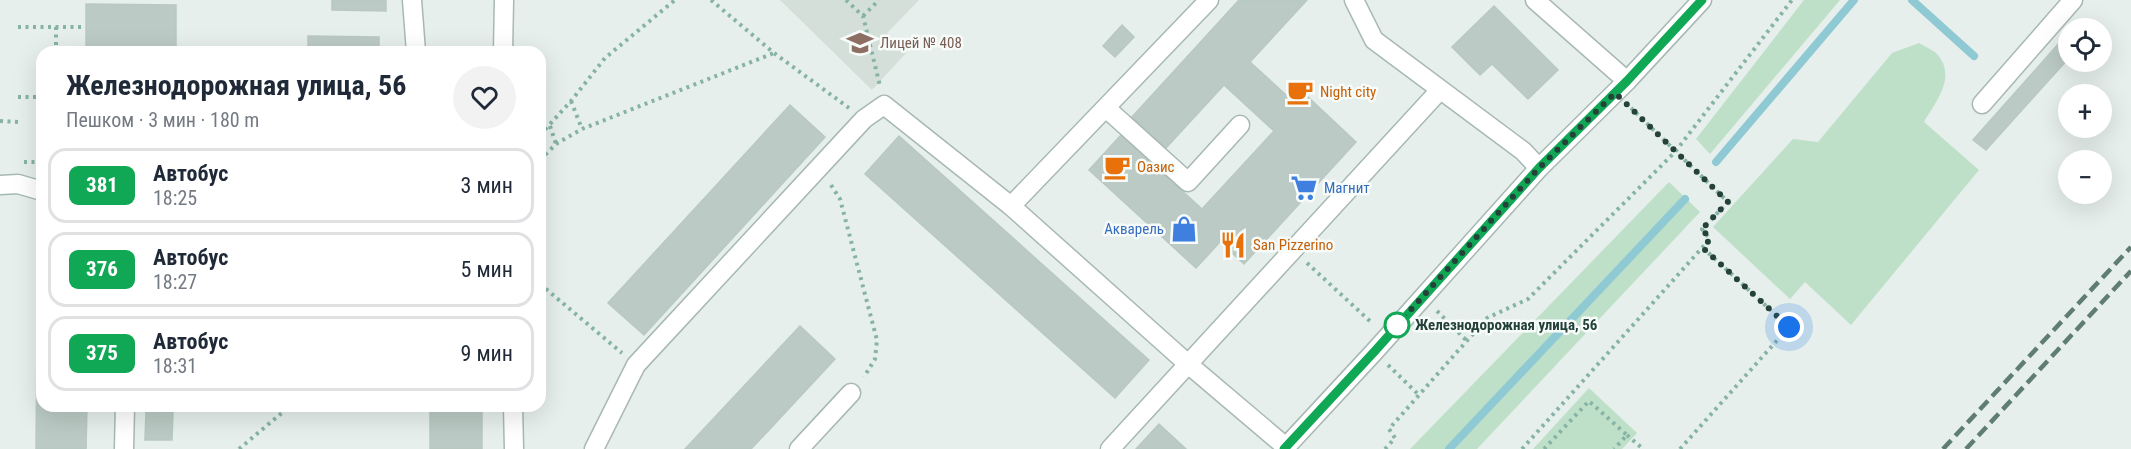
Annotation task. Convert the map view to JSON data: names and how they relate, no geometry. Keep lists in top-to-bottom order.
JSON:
{
  "places": {
    "school or university": ["Лицей № 408"],
    "cafe": ["Night city", "Оазис"],
    "supermarket": ["Магнит"],
    "shop": ["Акварель"],
    "restaurant": ["San Pizzerino"],
    "other": ["Железнодорожная улица, 56"]
  },
  "lines": ["bus line 381"],
  "page": {
    "map_buttons": ["+", "−"],
    "heading": ["Железнодорожная улица, 56", "Пешком · 3 мин · 180 m"],
    "list": [
      {
        "mark": "381",
        "name": "Автобус",
        "note": "18:25",
        "value": "3 мин"
      },
      {
        "mark": "376",
        "name": "Автобус",
        "note": "18:27",
        "value": "5 мин"
      },
      {
        "mark": "375",
        "name": "Автобус",
        "note": "18:31",
        "value": "9 мин"
      }
    ]
  }
}
